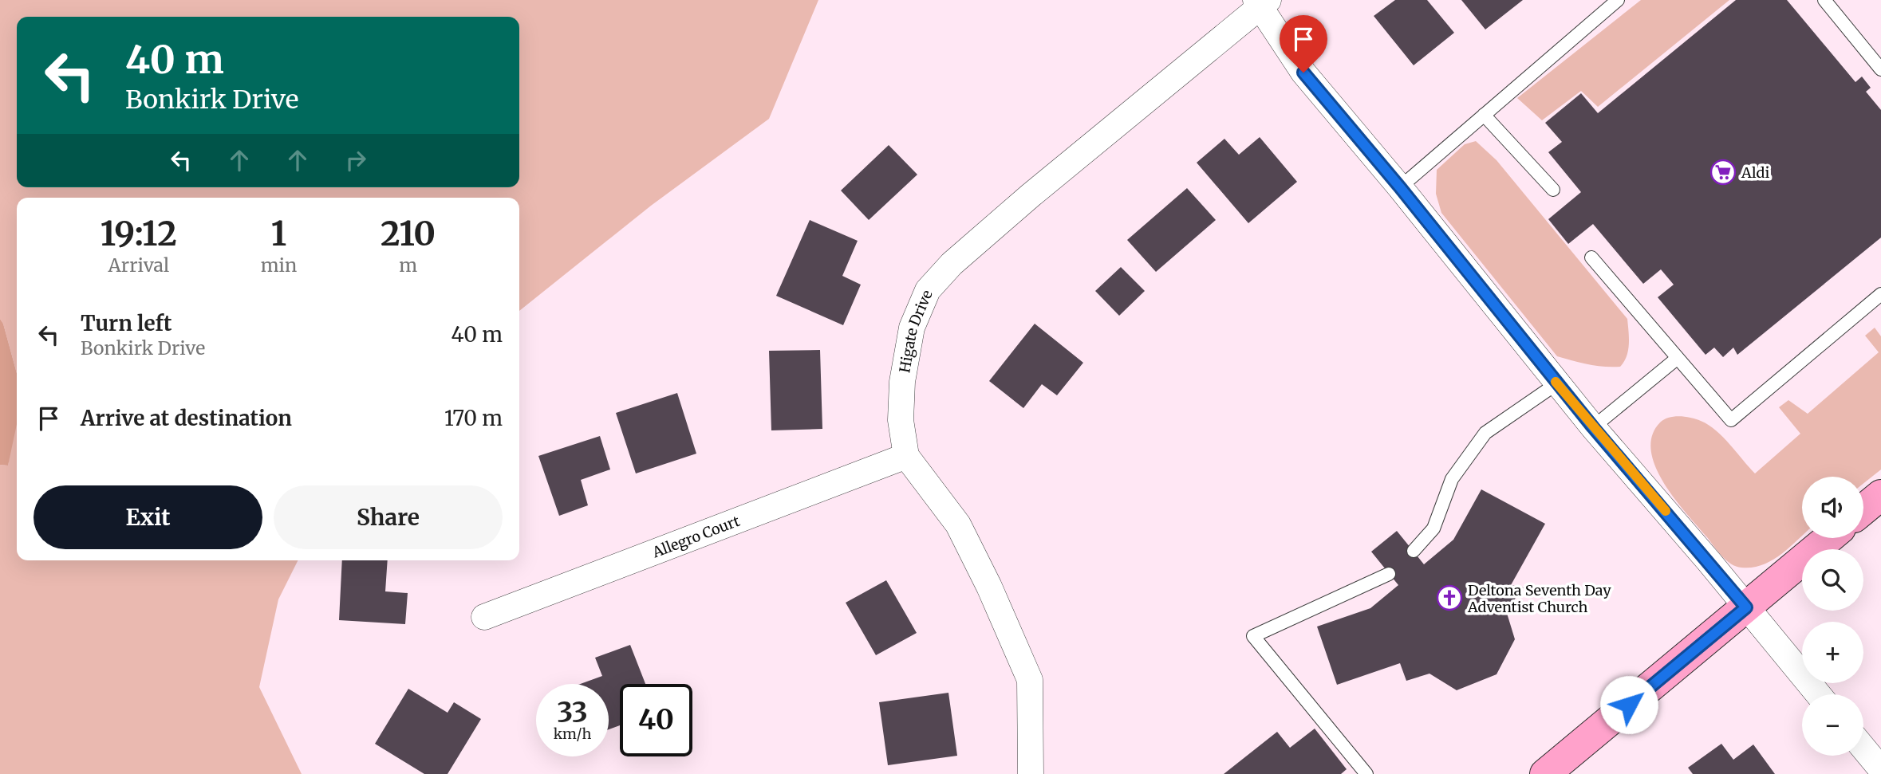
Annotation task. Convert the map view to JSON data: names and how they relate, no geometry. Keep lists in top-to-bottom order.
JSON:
{
  "streets": {
    "street": ["Higate Drive", "Allegro Court"]
  },
  "crossings": [
    ["Higate Drive", "Allegro Court"]
  ],
  "places": {
    "supermarket": ["Aldi"],
    "church": ["Deltona Seventh Day Adventist Church"]
  },
  "page": {
    "turn": ["40 m", "Bonkirk Drive"],
    "eta": [
      "19:12",
      "Arrival",
      "1",
      "min",
      "210",
      "m"
    ],
    "list": [
      {
        "name": "Turn left",
        "note": "Bonkirk Drive",
        "value": "40 m"
      },
      {
        "name": "Arrive at destination",
        "value": "170 m"
      }
    ],
    "buttons": ["Exit", "Share"],
    "map_buttons": ["+", "−"],
    "speed": "33 km/h",
    "limit": "40"
  }
}
